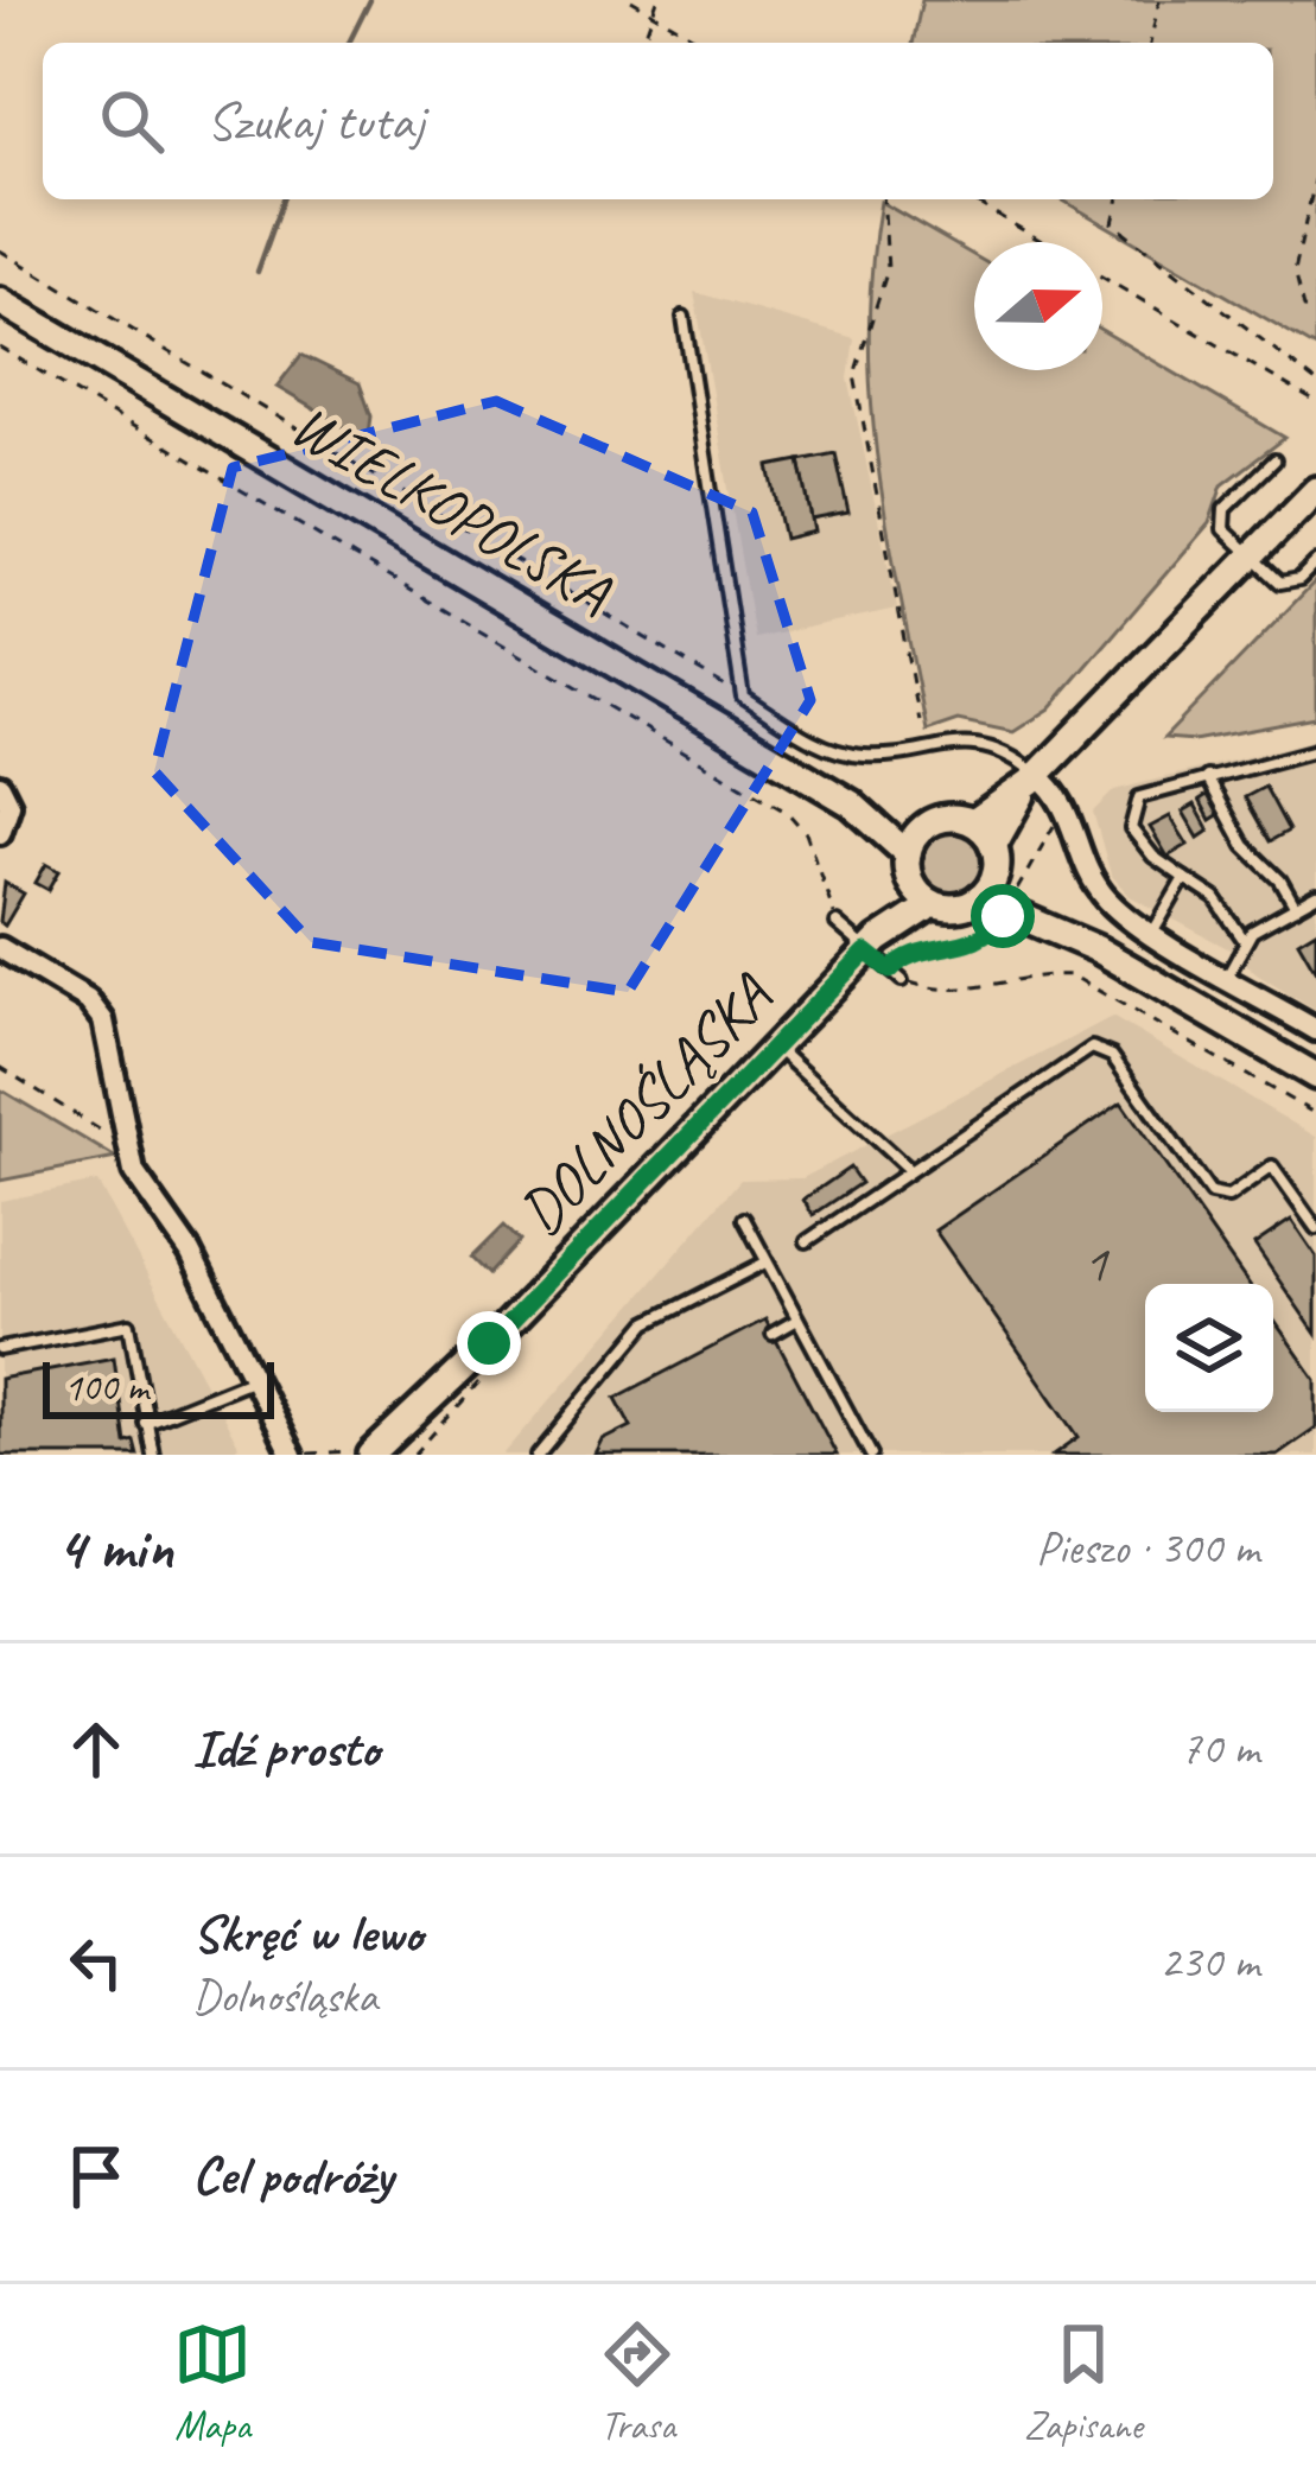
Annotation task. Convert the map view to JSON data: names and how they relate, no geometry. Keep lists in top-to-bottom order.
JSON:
{
  "streets": {
    "main road": ["WIELKOPOLSKA", "DOLNOŚLĄSKA"]
  },
  "crossings": [
    ["WIELKOPOLSKA", "DOLNOŚLĄSKA"]
  ],
  "house_numbers": ["1"],
  "scale_bar": "100 m",
  "north": "right",
  "page": {
    "search": "Szukaj tutaj",
    "scale": "100 m",
    "heading": ["4 min", "Pieszo · 300 m"],
    "list": [
      ["Idź prosto", "70 m"],
      ["Skręć w lewo", "Dolnośląska", "230 m"],
      "Cel podróży"
    ],
    "nav": ["Mapa", "Trasa", "Zapisane"]
  }
}
